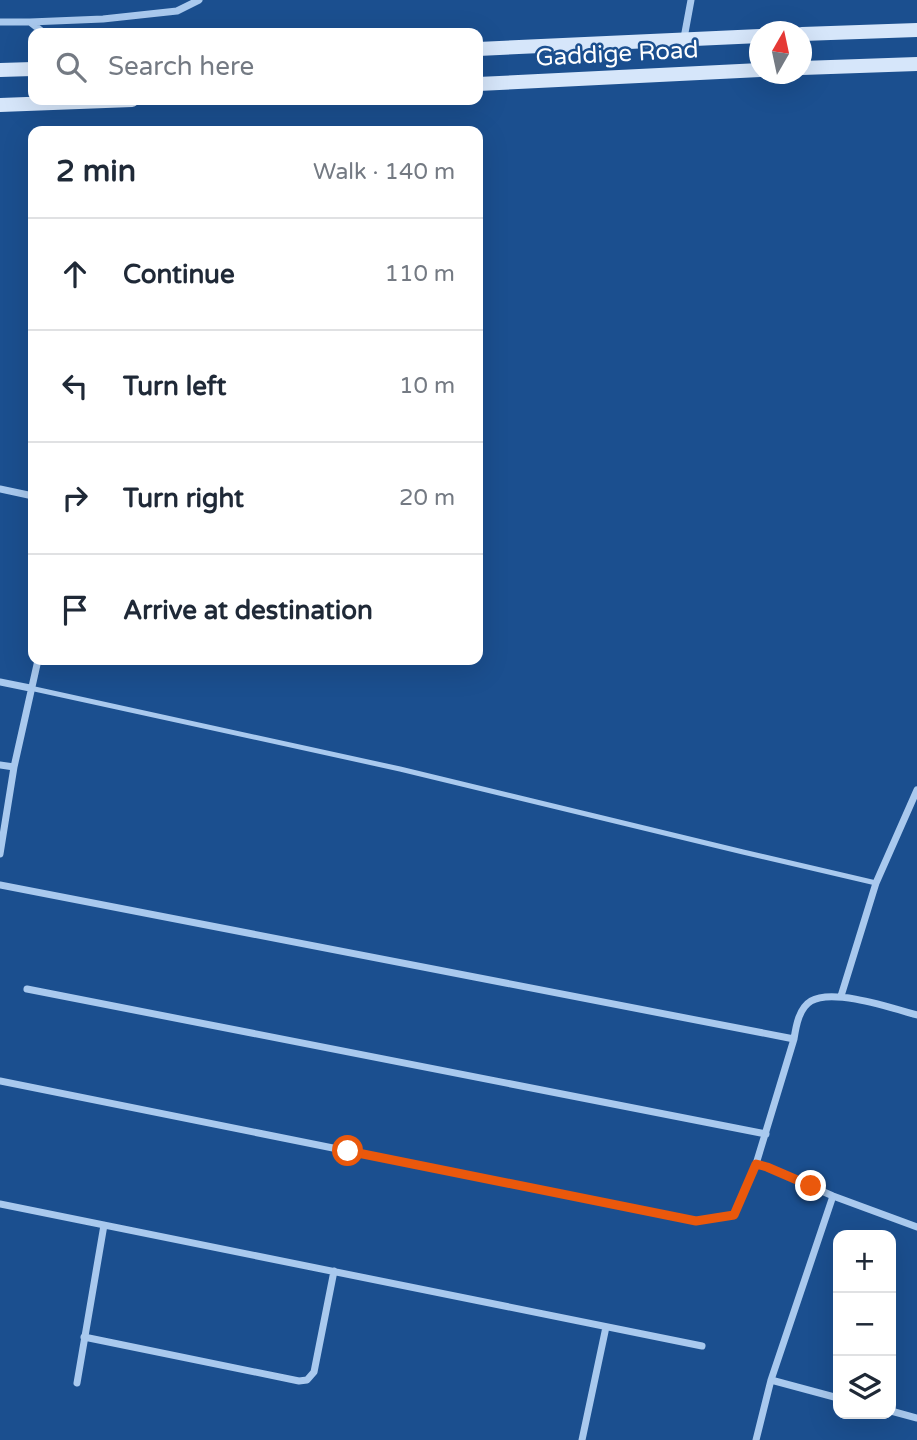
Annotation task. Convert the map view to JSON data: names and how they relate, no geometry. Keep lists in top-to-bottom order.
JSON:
{
  "streets": {
    "main road": ["Gaddige Road"]
  },
  "north": "top",
  "page": {
    "search": "Search here",
    "heading": ["2 min", "Walk · 140 m"],
    "list": [
      ["Continue", "110 m"],
      ["Turn left", "10 m"],
      ["Turn right", "20 m"],
      "Arrive at destination"
    ],
    "map_buttons": ["+", "−"]
  }
}
